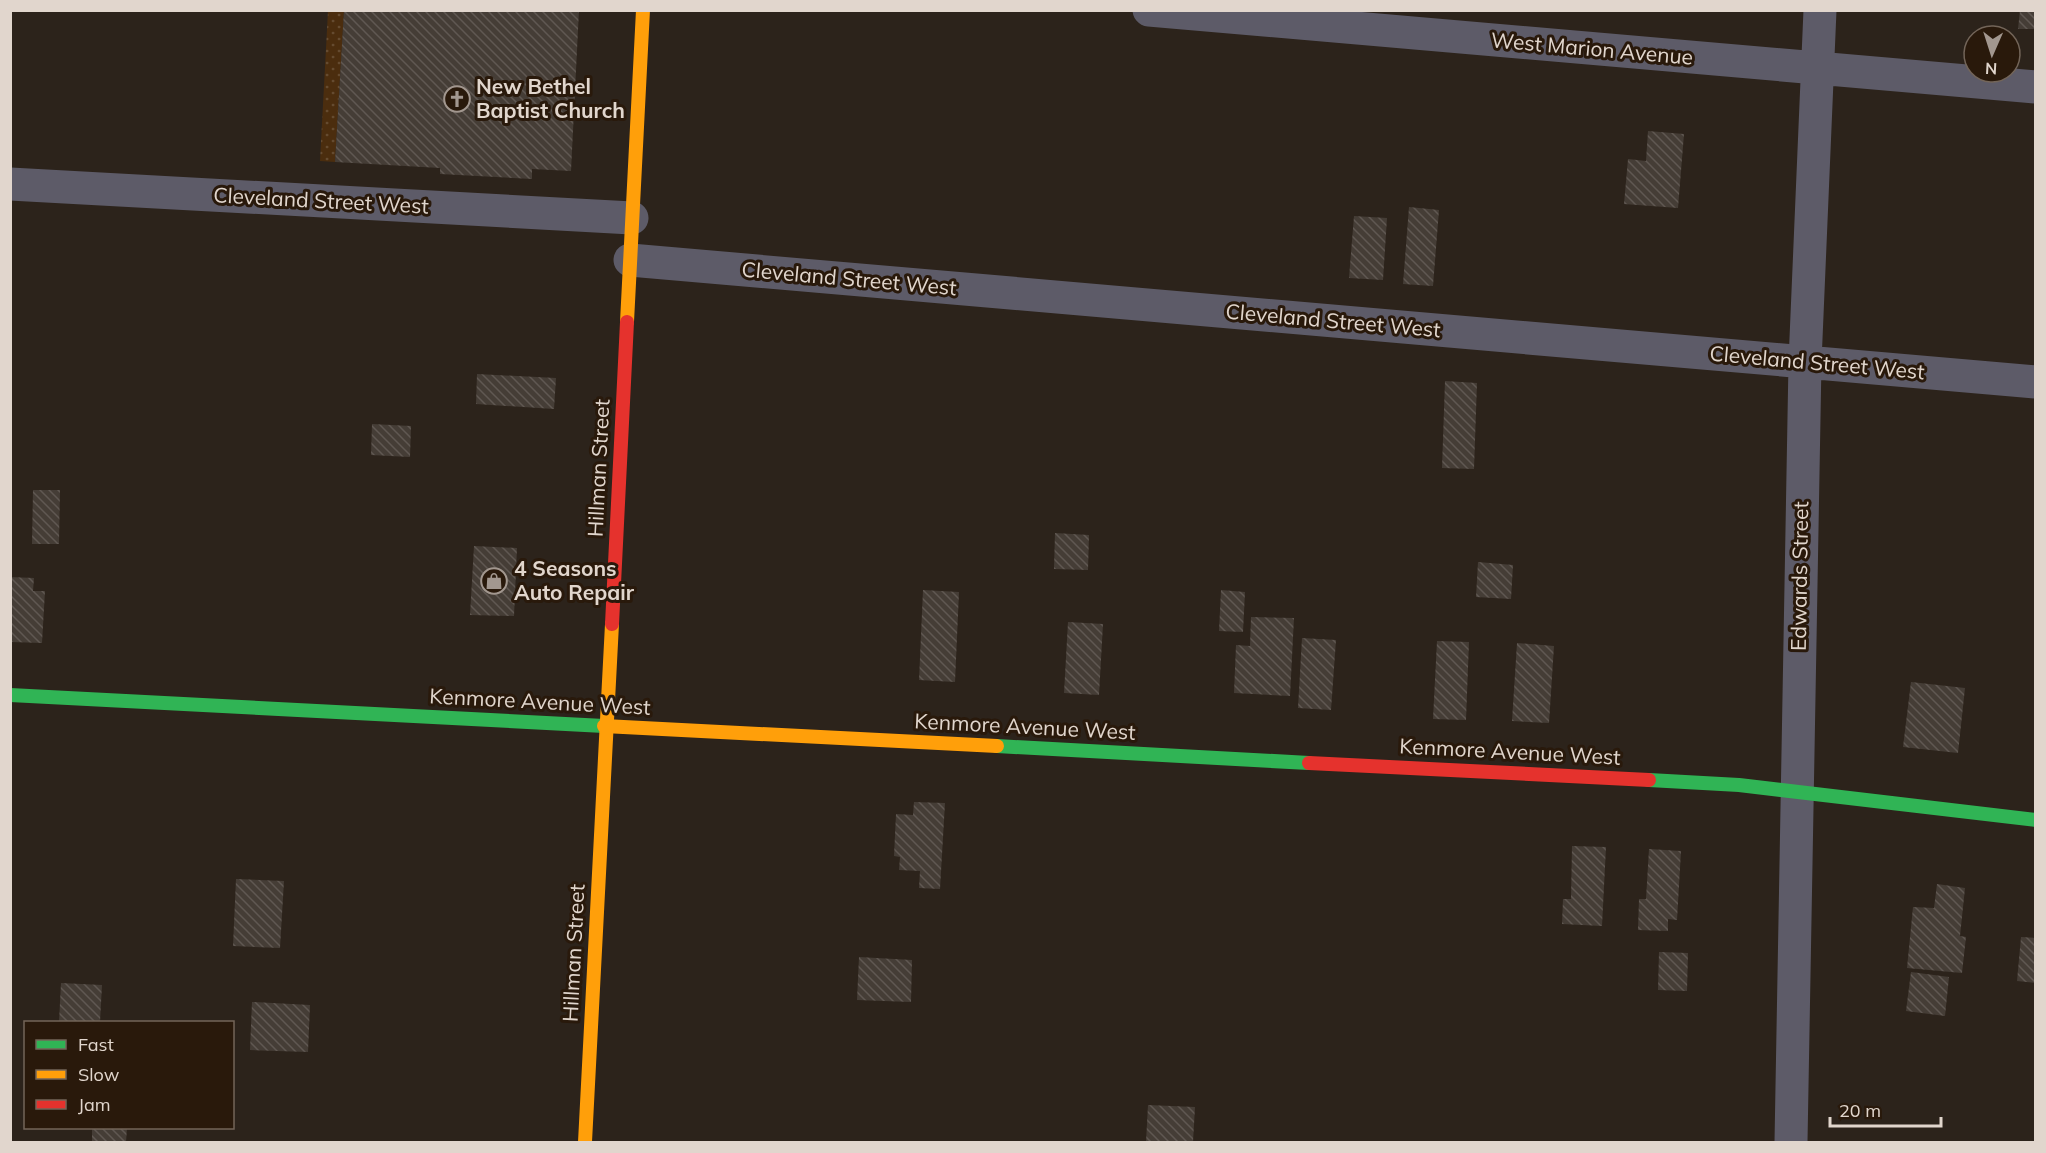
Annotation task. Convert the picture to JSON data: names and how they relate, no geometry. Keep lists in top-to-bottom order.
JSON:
{
  "streets": {
    "street": [
      "West Marion Avenue",
      "Cleveland Street West",
      "Hillman Street",
      "Edwards Street",
      "Kenmore Avenue West"
    ]
  },
  "crossings": [
    ["West Marion Avenue", "Edwards Street"],
    ["Cleveland Street West", "Hillman Street"],
    ["Cleveland Street West", "Edwards Street"],
    ["Hillman Street", "Kenmore Avenue West"],
    ["Edwards Street", "Kenmore Avenue West"]
  ],
  "places": {
    "church": ["New Bethel Baptist Church"],
    "shop": ["4 Seasons Auto Repair"]
  },
  "legend": ["Fast", "Slow", "Jam"],
  "scale_bar": "20 m",
  "north": "bottom"
}
